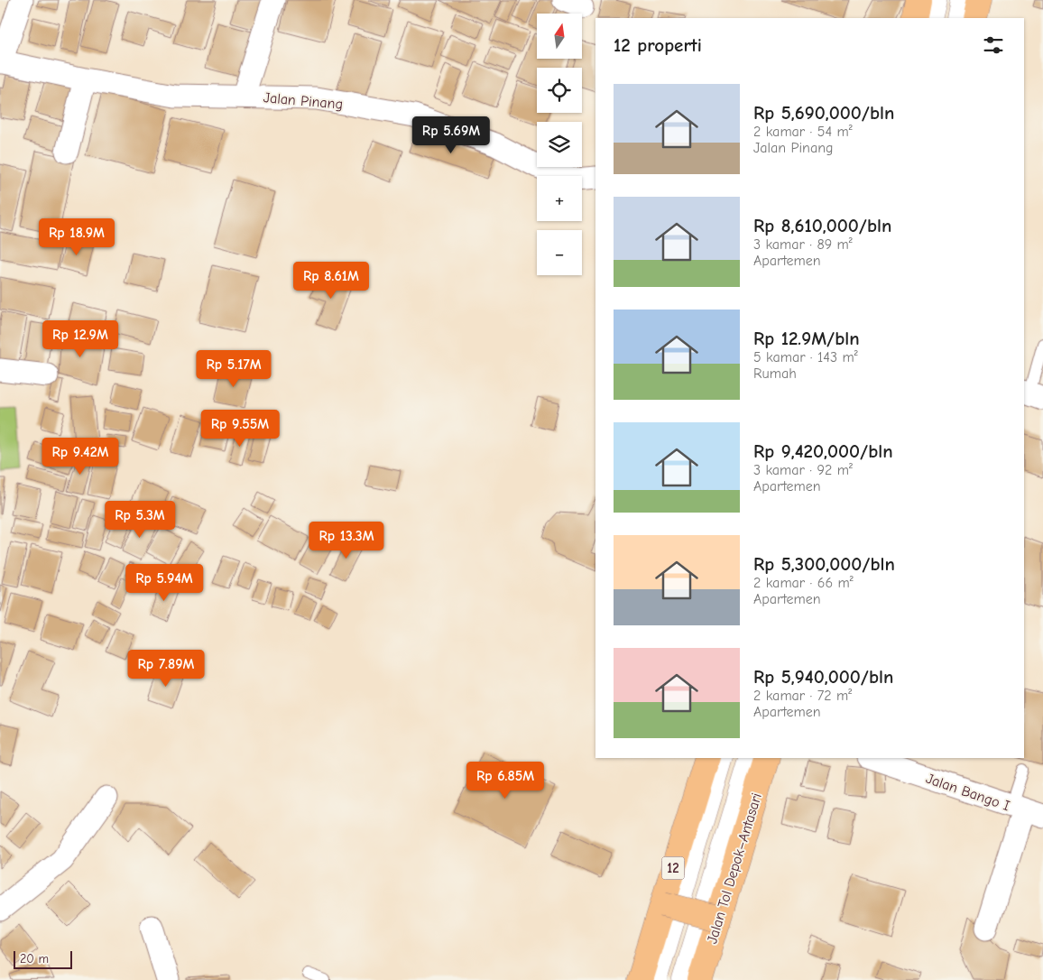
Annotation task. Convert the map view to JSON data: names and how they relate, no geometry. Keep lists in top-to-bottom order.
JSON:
{
  "streets": {
    "highway": ["12", "Jalan Tol Depok–Antasari"],
    "street": ["Jalan Pinang", "Jalan Bango I"]
  },
  "scale_bar": "20 m",
  "north": "top",
  "page": {
    "map_buttons": ["+", "−"],
    "heading": "12 properti",
    "list": [
      {
        "name": "Rp 5,690,000/bln",
        "note": "2 kamar · 54 m² · Jalan Pinang"
      },
      {
        "name": "Rp 8,610,000/bln",
        "note": "3 kamar · 89 m² · Apartemen"
      },
      {
        "name": "Rp 12.9M/bln",
        "note": "5 kamar · 143 m² · Rumah"
      },
      {
        "name": "Rp 9,420,000/bln",
        "note": "3 kamar · 92 m² · Apartemen"
      },
      {
        "name": "Rp 5,300,000/bln",
        "note": "2 kamar · 66 m² · Apartemen"
      },
      {
        "name": "Rp 5,940,000/bln",
        "note": "2 kamar · 72 m² · Apartemen"
      }
    ],
    "price": [
      "Rp 5.69M",
      "Rp 18.9M",
      "Rp 8.61M",
      "Rp 12.9M",
      "Rp 5.17M",
      "Rp 9.55M",
      "Rp 9.42M",
      "Rp 5.3M",
      "Rp 13.3M",
      "Rp 5.94M",
      "Rp 7.89M",
      "Rp 6.85M"
    ],
    "scale": "20 m"
  }
}
